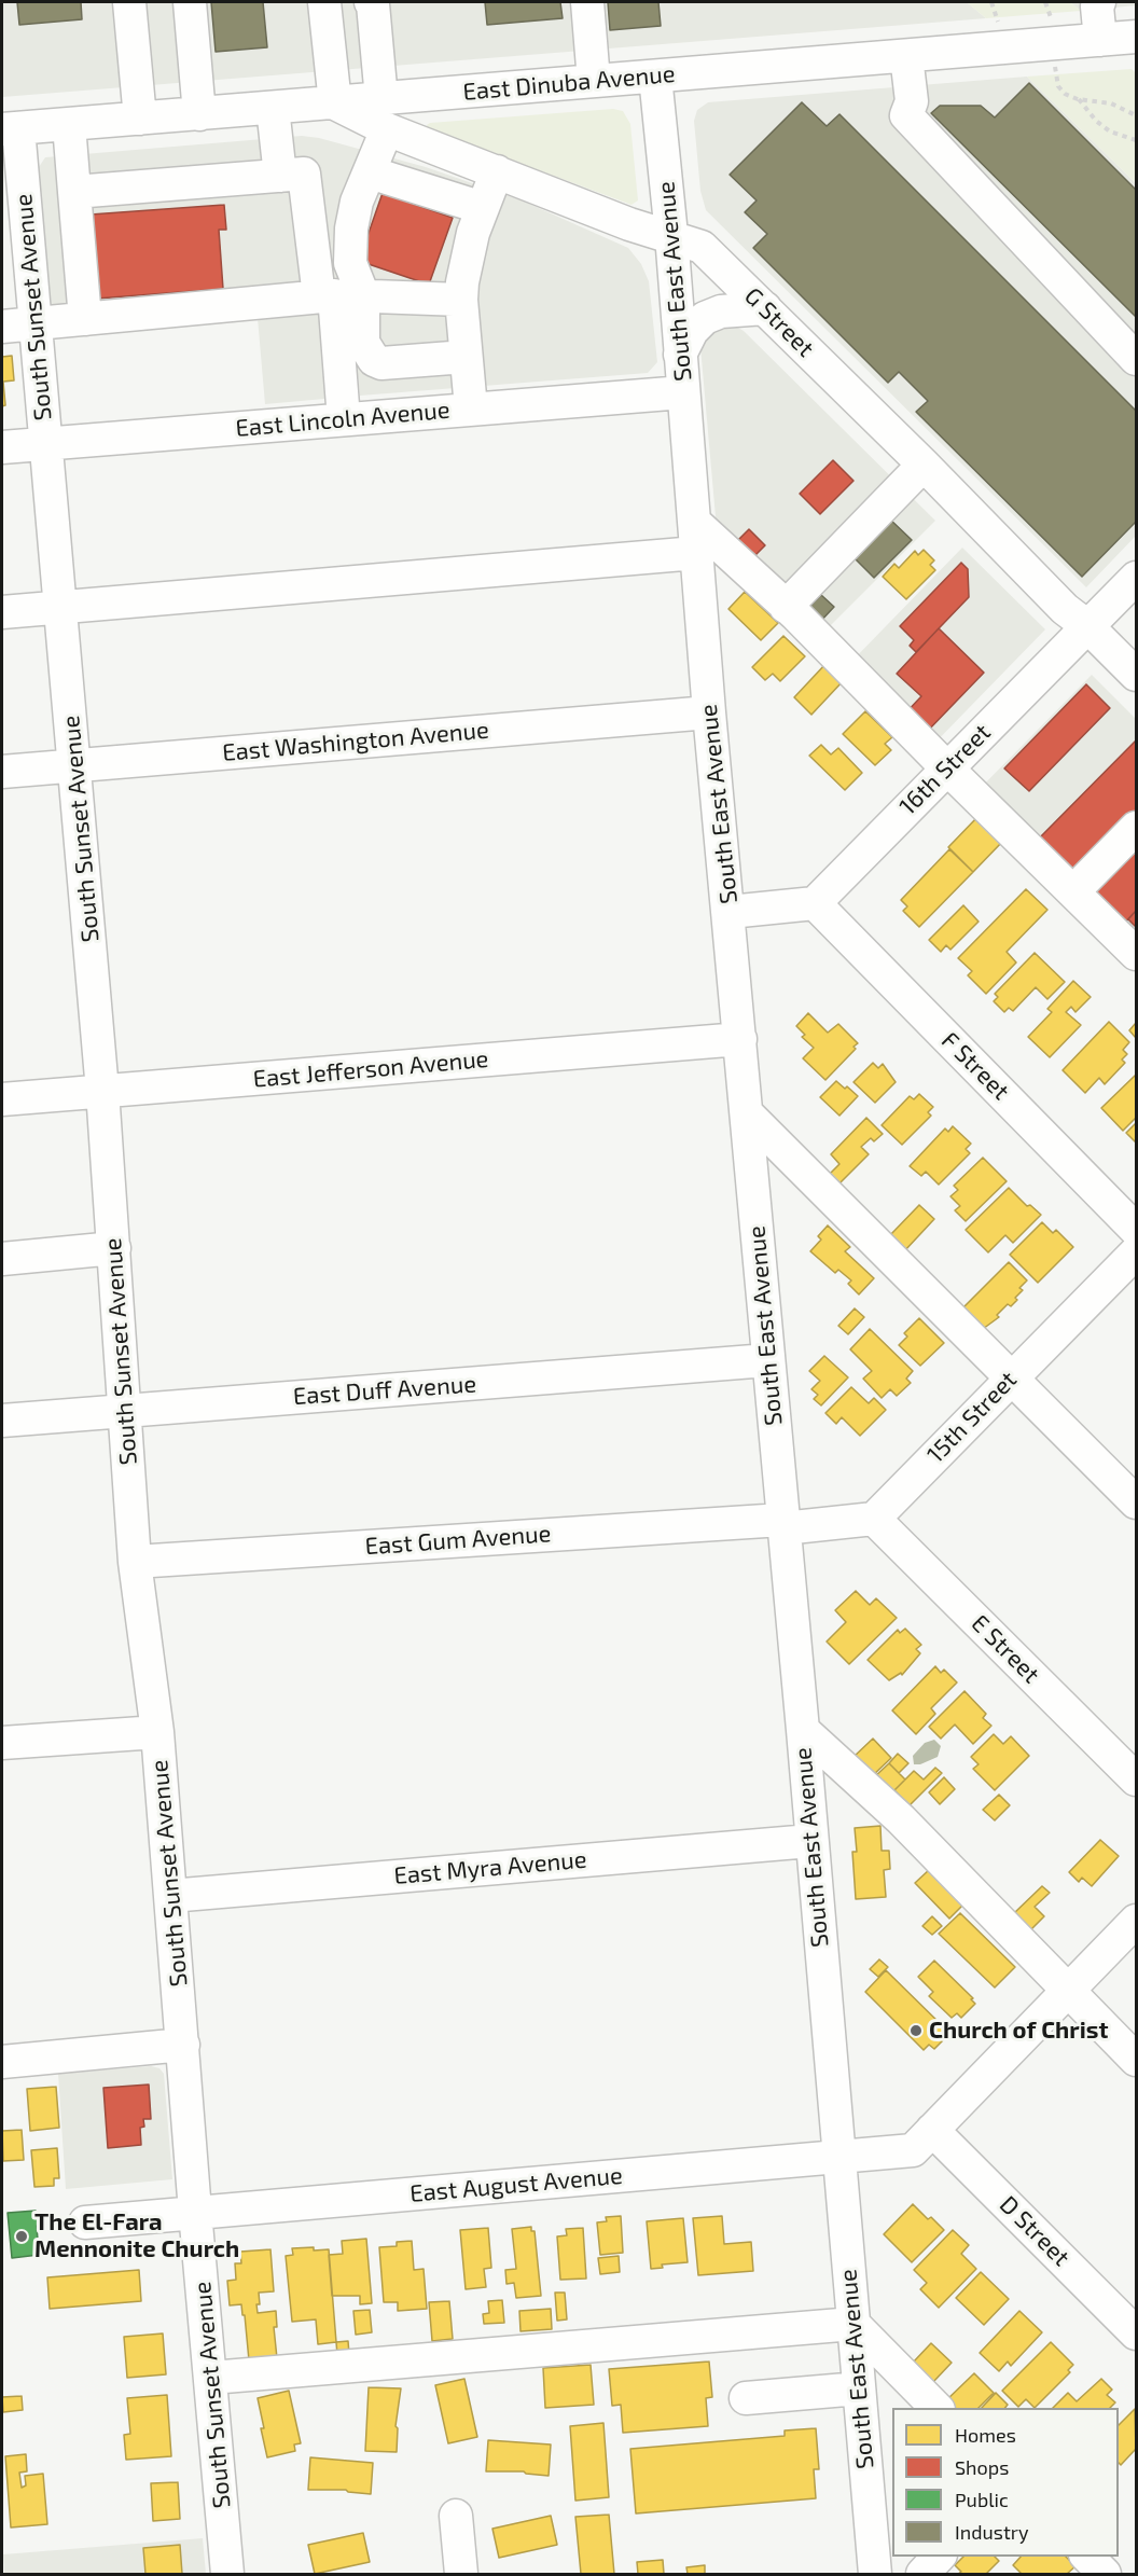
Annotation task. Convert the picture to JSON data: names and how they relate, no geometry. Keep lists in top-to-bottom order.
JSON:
{
  "streets": {
    "street": [
      "East Dinuba Avenue",
      "South East Avenue",
      "South Sunset Avenue",
      "G Street",
      "East Lincoln Avenue",
      "East Washington Avenue",
      "16th Street",
      "F Street",
      "East Jefferson Avenue",
      "East Duff Avenue",
      "15th Street",
      "East Gum Avenue",
      "E Street",
      "East Myra Avenue",
      "East August Avenue",
      "D Street"
    ]
  },
  "crossings": [
    ["East Dinuba Avenue", "South East Avenue"],
    ["East Dinuba Avenue", "G Street"],
    ["South East Avenue", "G Street"],
    ["South East Avenue", "East Lincoln Avenue"],
    ["South East Avenue", "East Washington Avenue"],
    ["South East Avenue", "East Jefferson Avenue"],
    ["South East Avenue", "East Duff Avenue"],
    ["South East Avenue", "East Gum Avenue"],
    ["South East Avenue", "East Myra Avenue"],
    ["South East Avenue", "East August Avenue"],
    ["South Sunset Avenue", "East Lincoln Avenue"],
    ["South Sunset Avenue", "East Washington Avenue"],
    ["South Sunset Avenue", "East Jefferson Avenue"],
    ["South Sunset Avenue", "East Duff Avenue"],
    ["South Sunset Avenue", "East Gum Avenue"],
    ["South Sunset Avenue", "East Myra Avenue"],
    ["South Sunset Avenue", "East August Avenue"],
    ["G Street", "16th Street"],
    ["16th Street", "F Street"],
    ["15th Street", "E Street"],
    ["East August Avenue", "D Street"]
  ],
  "places": ["Church of Christ", "The El-Fara Mennonite Church"],
  "legend": [
    "Homes",
    "Shops",
    "Public",
    "Industry"
  ]
}
